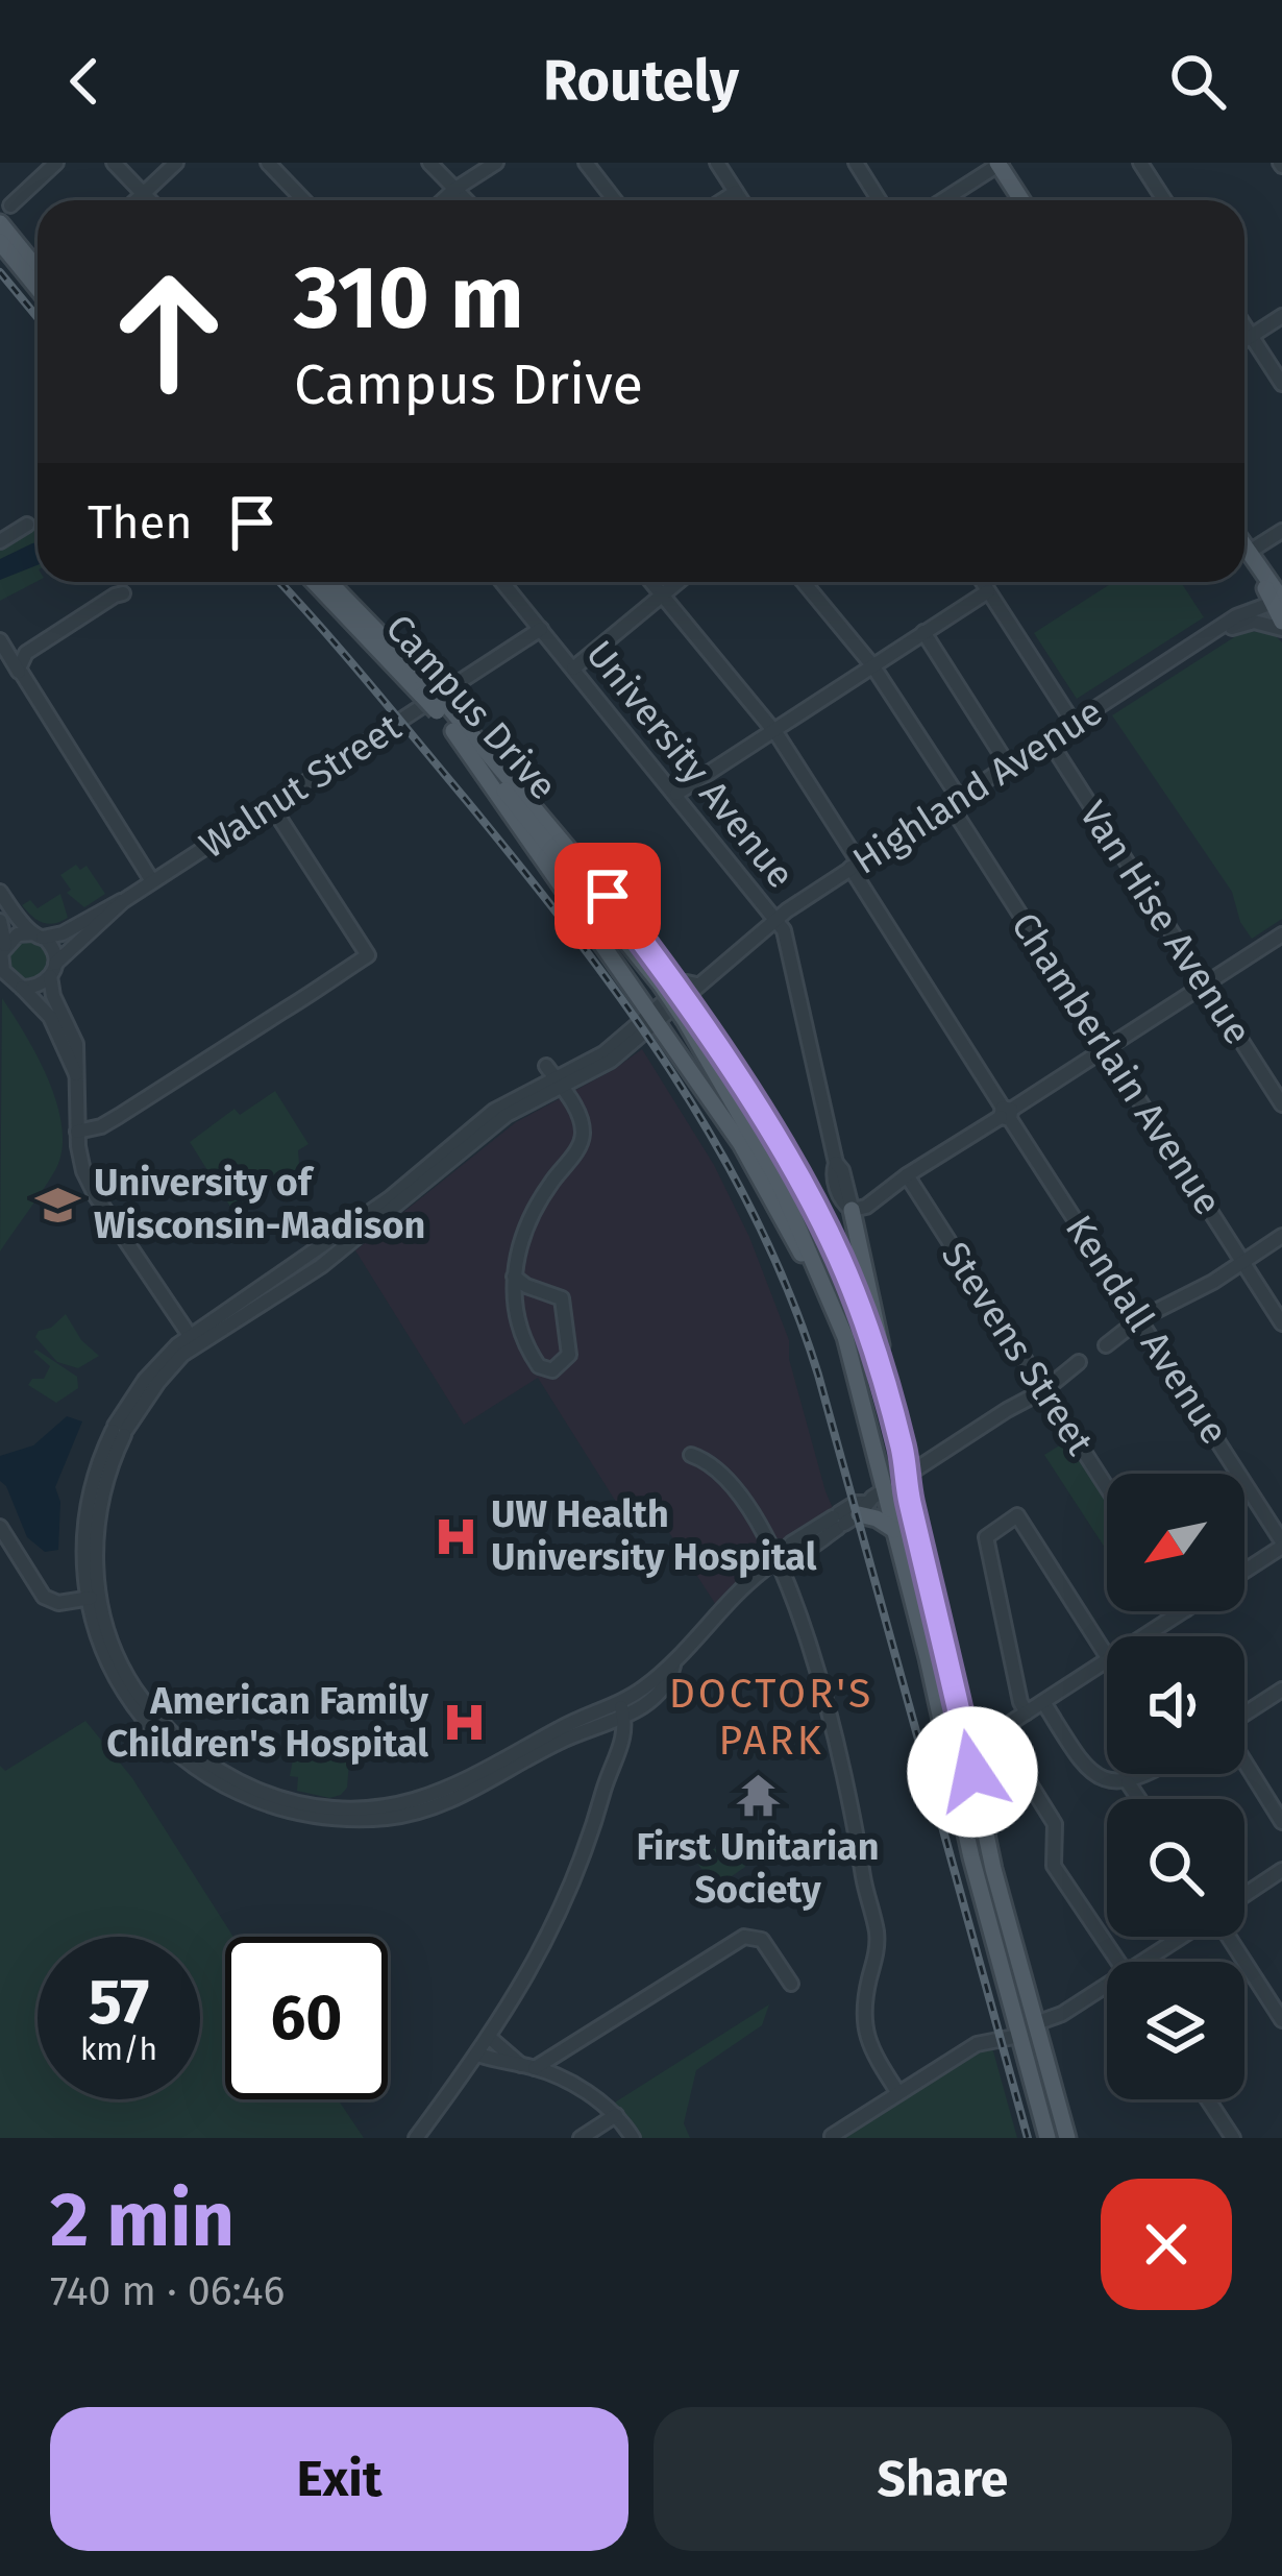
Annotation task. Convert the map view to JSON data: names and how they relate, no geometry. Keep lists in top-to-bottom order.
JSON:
{
  "streets": {
    "main road": ["Campus Drive"],
    "street": [
      "University Avenue",
      "Walnut Street",
      "Highland Avenue",
      "Van Hise Avenue",
      "Chamberlain Avenue",
      "Kendall Avenue",
      "Stevens Street"
    ]
  },
  "crossings": [
    ["Campus Drive", "Highland Avenue"],
    ["University Avenue", "Walnut Street"],
    ["University Avenue", "Highland Avenue"],
    ["Highland Avenue", "Van Hise Avenue"],
    ["Highland Avenue", "Chamberlain Avenue"],
    ["Highland Avenue", "Kendall Avenue"],
    ["Highland Avenue", "Stevens Street"]
  ],
  "districts": ["DOCTOR'S PARK"],
  "places": {
    "school or university": ["University of Wisconsin-Madison"],
    "hospital": ["UW Health University Hospital", "American Family Children's Hospital"],
    "temple": ["First Unitarian Society"]
  },
  "north": "bottom left",
  "page": {
    "header": "Routely",
    "turn": ["310 m", "Campus Drive"],
    "then": "Then",
    "speed": "57 km/h",
    "limit": "60",
    "heading": ["2 min", "740 m · 06:46"],
    "buttons": ["Exit", "Share"]
  }
}
